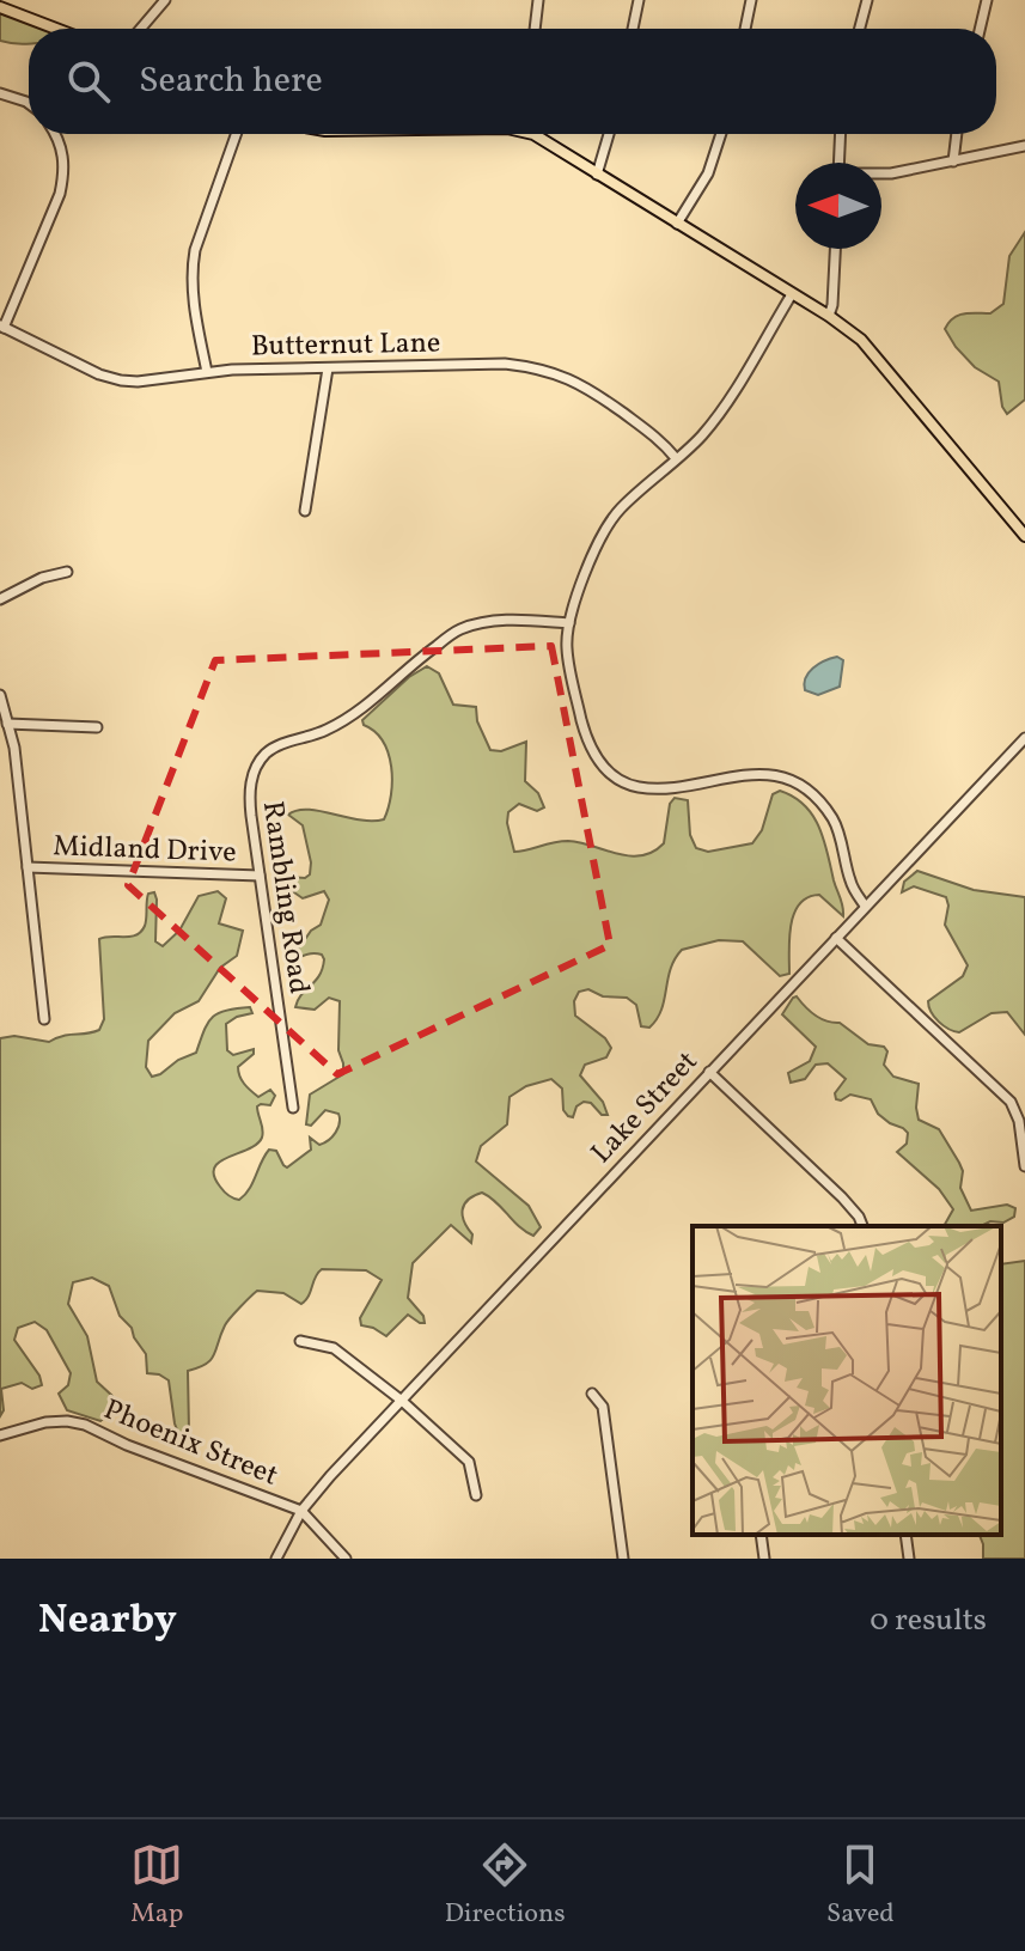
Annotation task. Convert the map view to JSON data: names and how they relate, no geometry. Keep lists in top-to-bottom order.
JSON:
{
  "streets": {
    "street": [
      "Butternut Lane",
      "Midland Drive",
      "Rambling Road",
      "Lake Street",
      "Phoenix Street"
    ]
  },
  "crossings": [
    ["Midland Drive", "Rambling Road"],
    ["Lake Street", "Phoenix Street"]
  ],
  "north": "left",
  "page": {
    "search": "Search here",
    "heading": ["Nearby", "0 results"],
    "nav": ["Map", "Directions", "Saved"]
  }
}
